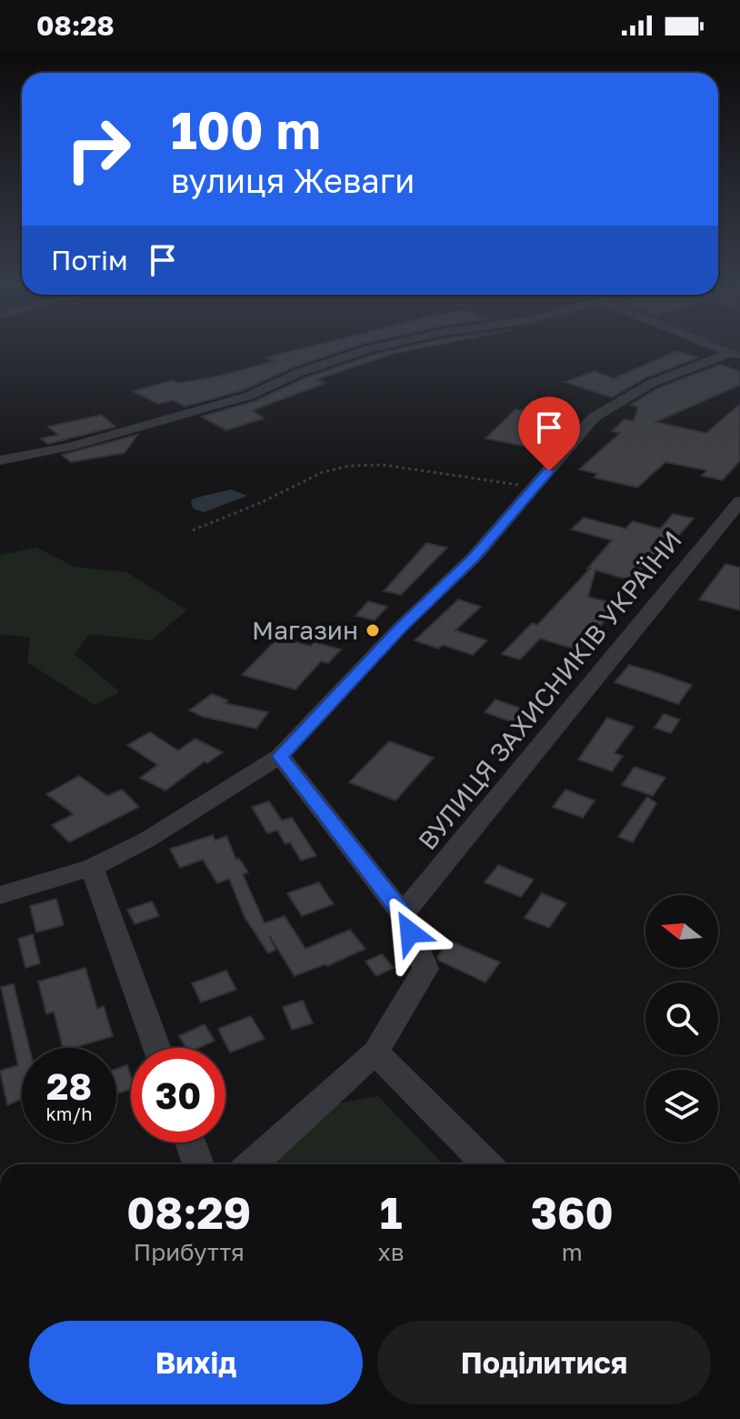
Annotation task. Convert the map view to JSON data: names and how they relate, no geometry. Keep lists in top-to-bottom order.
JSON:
{
  "streets": {
    "street": ["ВУЛИЦЯ ЗАХИСНИКІВ УКРАЇНИ"]
  },
  "places": ["Магазин"],
  "north": "left",
  "page": {
    "status": "08:28",
    "turn": ["100 m", "вулиця Жеваги"],
    "then": "Потім",
    "speed": "28 km/h",
    "limit": "30",
    "eta": [
      "08:29",
      "Прибуття",
      "1",
      "хв",
      "360",
      "m"
    ],
    "buttons": ["Вихід", "Поділитися"]
  }
}
